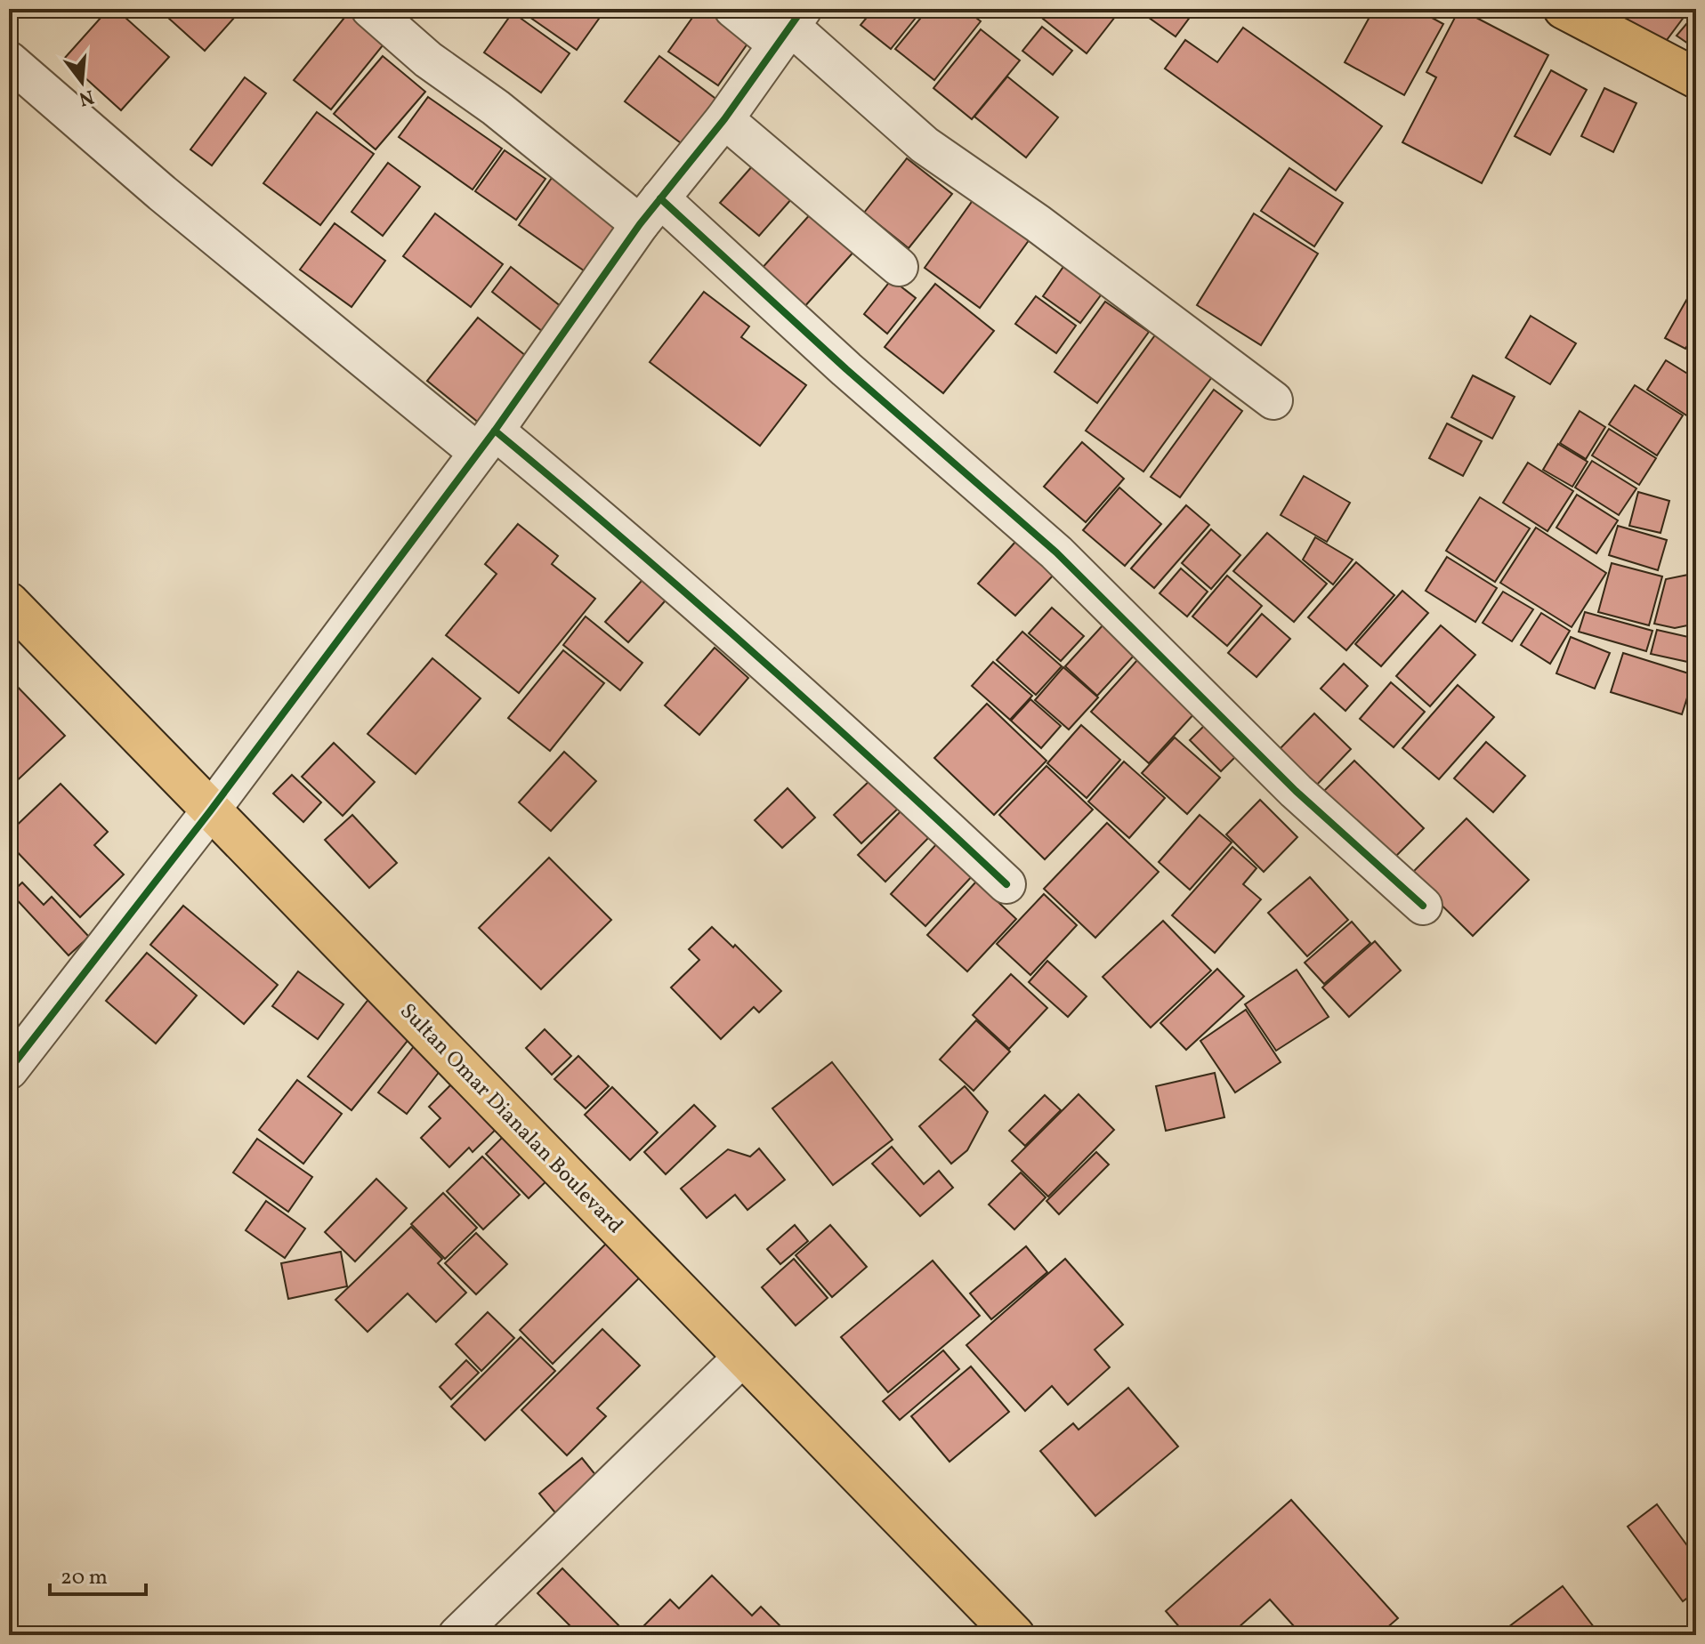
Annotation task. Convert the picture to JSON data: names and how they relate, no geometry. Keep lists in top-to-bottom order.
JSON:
{
  "streets": {
    "main road": ["Sultan Omar Dianalan Boulevard"]
  },
  "scale_bar": "20 m",
  "north": "bottom"
}
